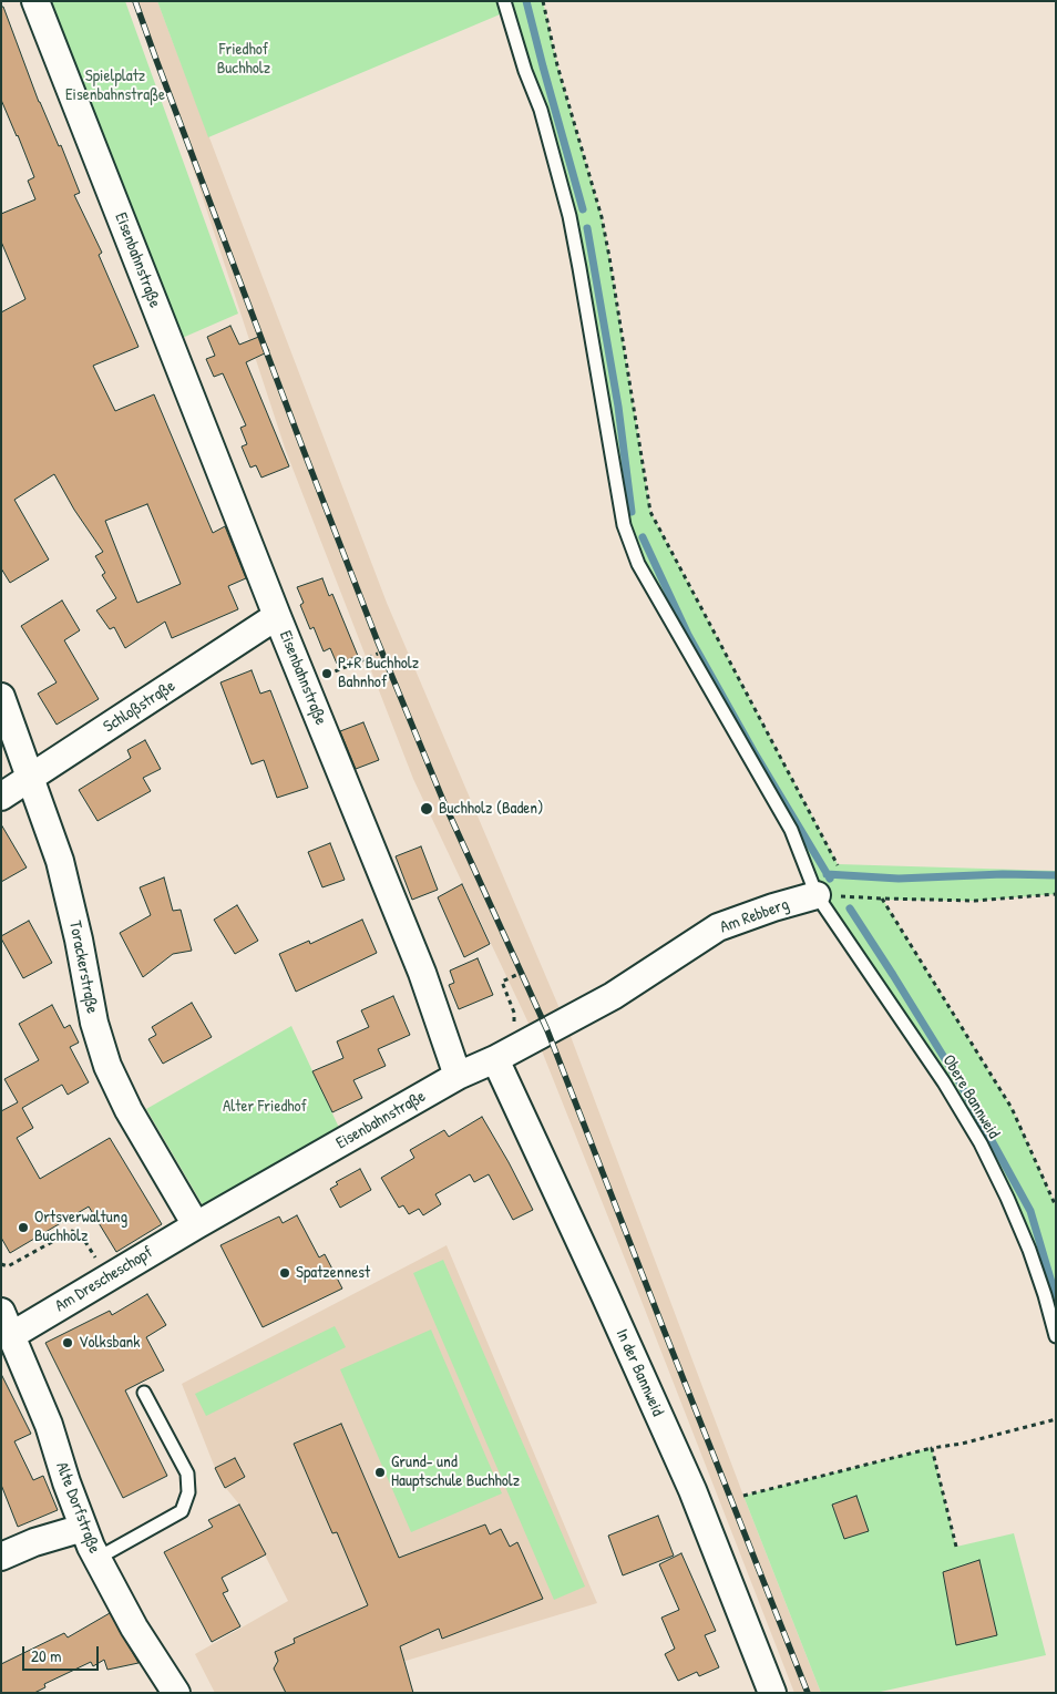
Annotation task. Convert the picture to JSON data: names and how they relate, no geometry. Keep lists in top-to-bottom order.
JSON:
{
  "streets": {
    "street": [
      "Eisenbahnstraße",
      "Schloßstraße",
      "Am Rebberg",
      "Torackerstraße",
      "Am Drescheschopf",
      "In der Bannweid",
      "Alte Dorfstraße"
    ],
    "lane": ["Obere Bannweid"]
  },
  "crossings": [
    ["Eisenbahnstraße", "Schloßstraße"],
    ["Eisenbahnstraße", "Am Rebberg"],
    ["Eisenbahnstraße", "Torackerstraße"],
    ["Eisenbahnstraße", "Am Drescheschopf"],
    ["Schloßstraße", "Torackerstraße"],
    ["Am Rebberg", "Obere Bannweid"],
    ["Am Rebberg", "In der Bannweid"],
    ["Torackerstraße", "Am Drescheschopf"],
    ["Am Drescheschopf", "Alte Dorfstraße"]
  ],
  "parks": ["Friedhof Buchholz", "Spielplatz Eisenbahnstraße", "Alter Friedhof"],
  "places": [
    "P+R Buchholz Bahnhof",
    "Buchholz (Baden)",
    "Ortsverwaltung Buchholz",
    "Spatzennest",
    "Volksbank",
    "Grund- und Hauptschule Buchholz"
  ],
  "scale_bar": "20 m"
}
